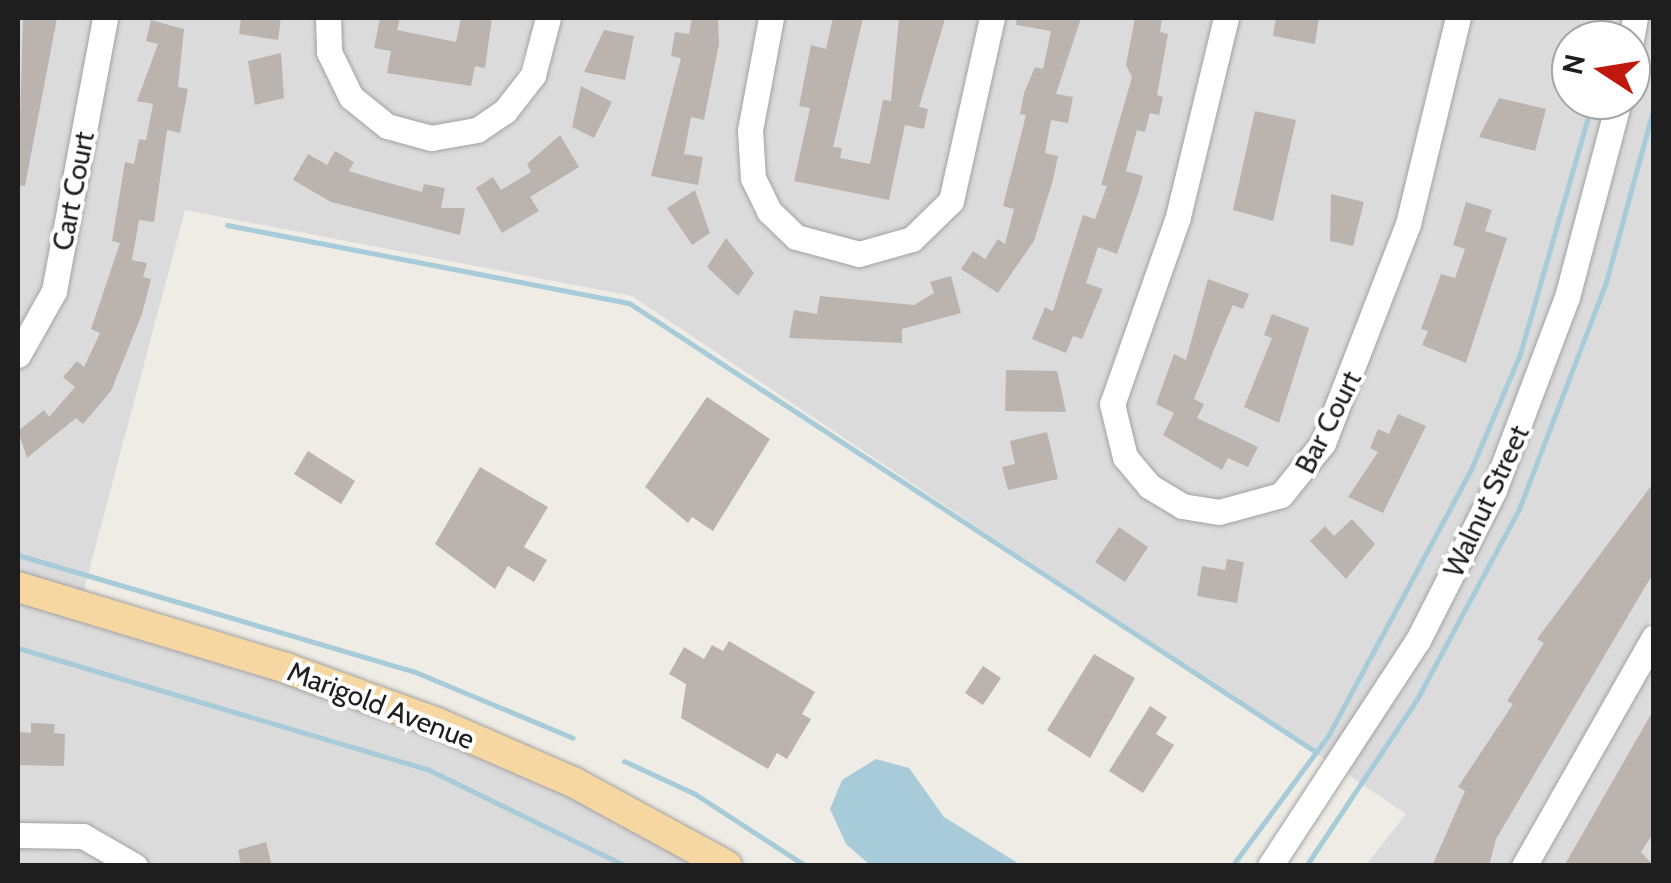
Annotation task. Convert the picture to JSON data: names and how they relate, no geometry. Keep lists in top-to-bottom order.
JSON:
{
  "streets": {
    "main road": ["Marigold Avenue"],
    "street": ["Cart Court", "Bar Court", "Walnut Street"]
  },
  "north": "left"
}
